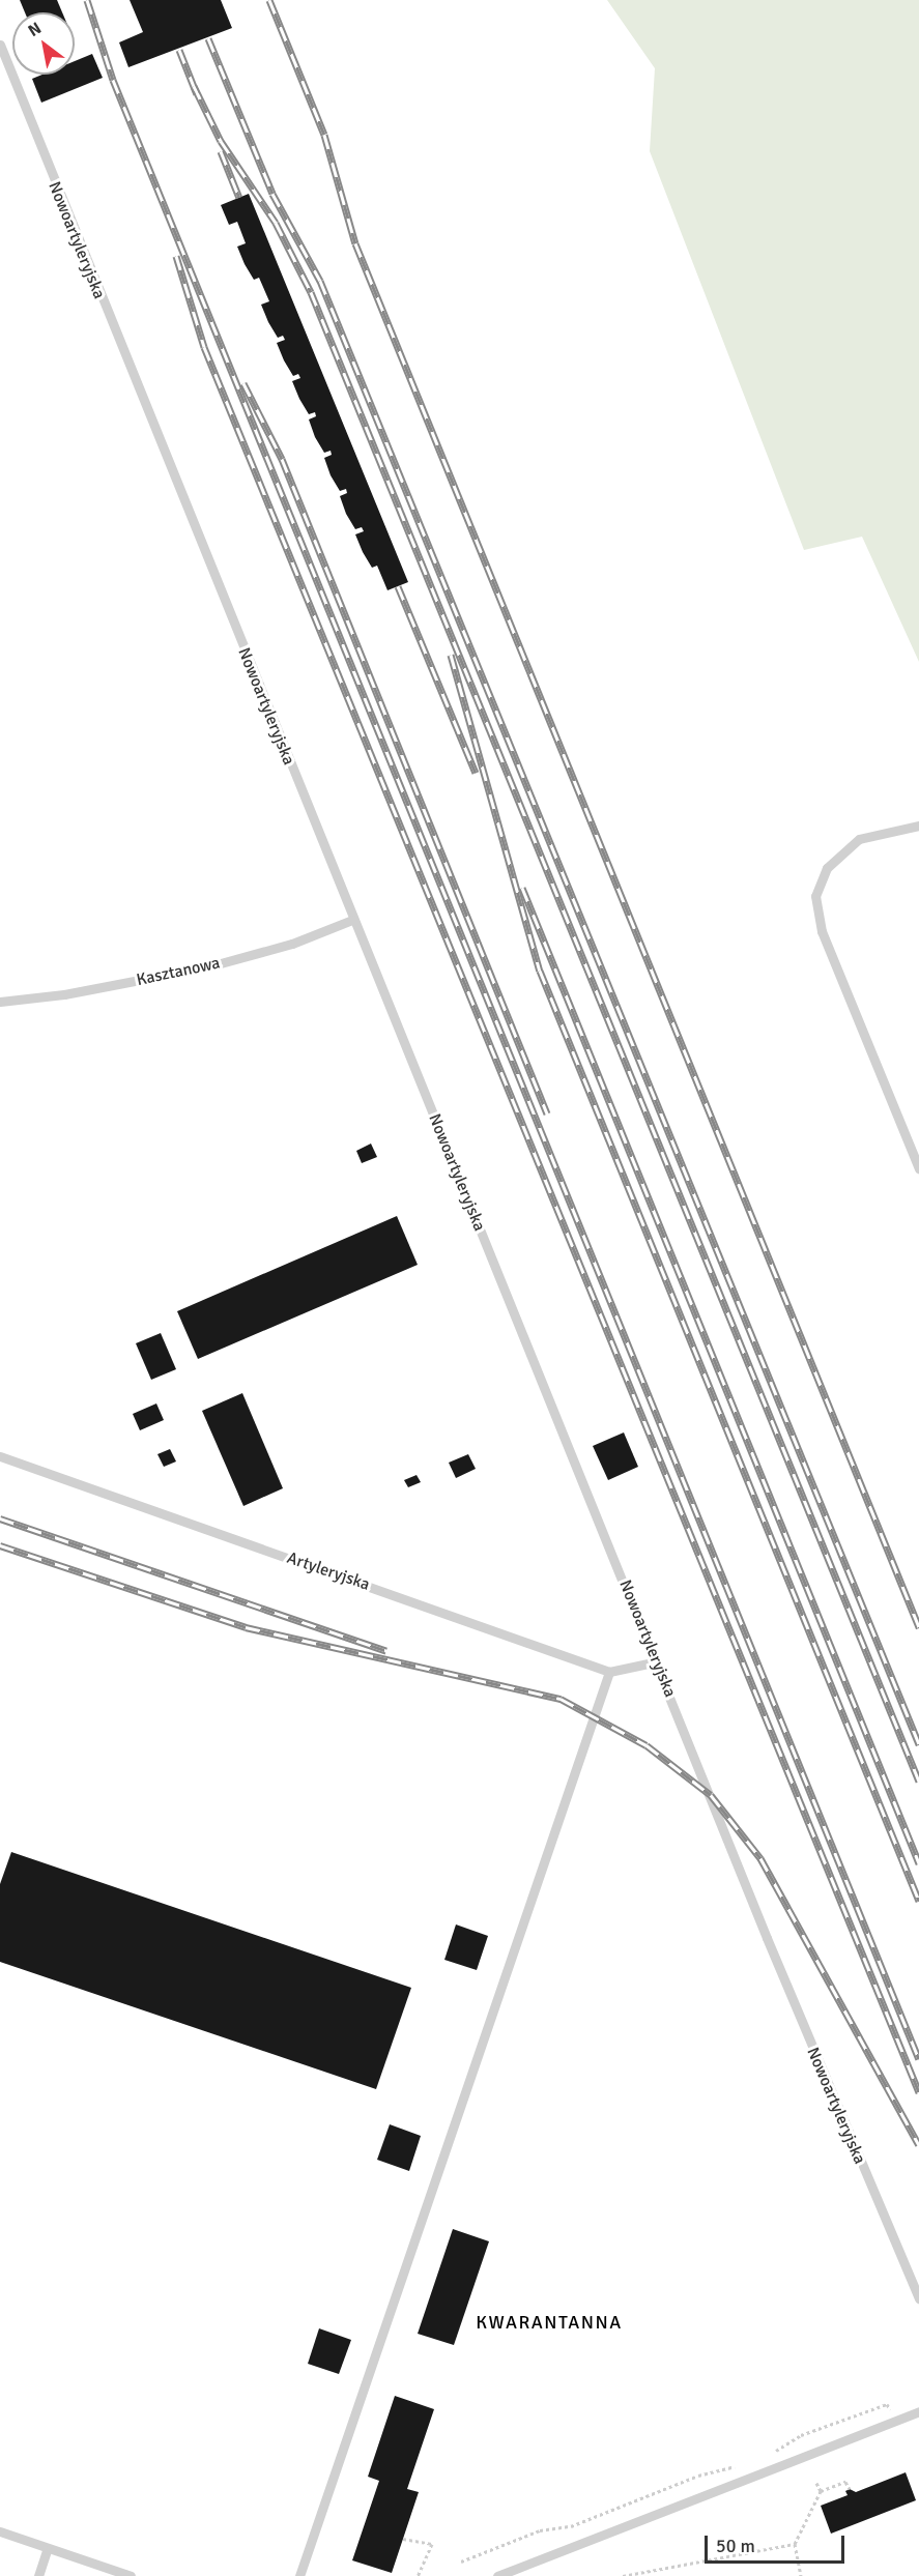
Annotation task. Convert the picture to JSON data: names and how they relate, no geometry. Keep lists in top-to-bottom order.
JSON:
{
  "streets": {
    "lane": ["Nowoartyleryjska", "Kasztanowa", "Artyleryjska"]
  },
  "crossings": [
    ["Nowoartyleryjska", "Kasztanowa"]
  ],
  "districts": ["KWARANTANNA"],
  "scale_bar": "50 m",
  "north": "top left"
}
